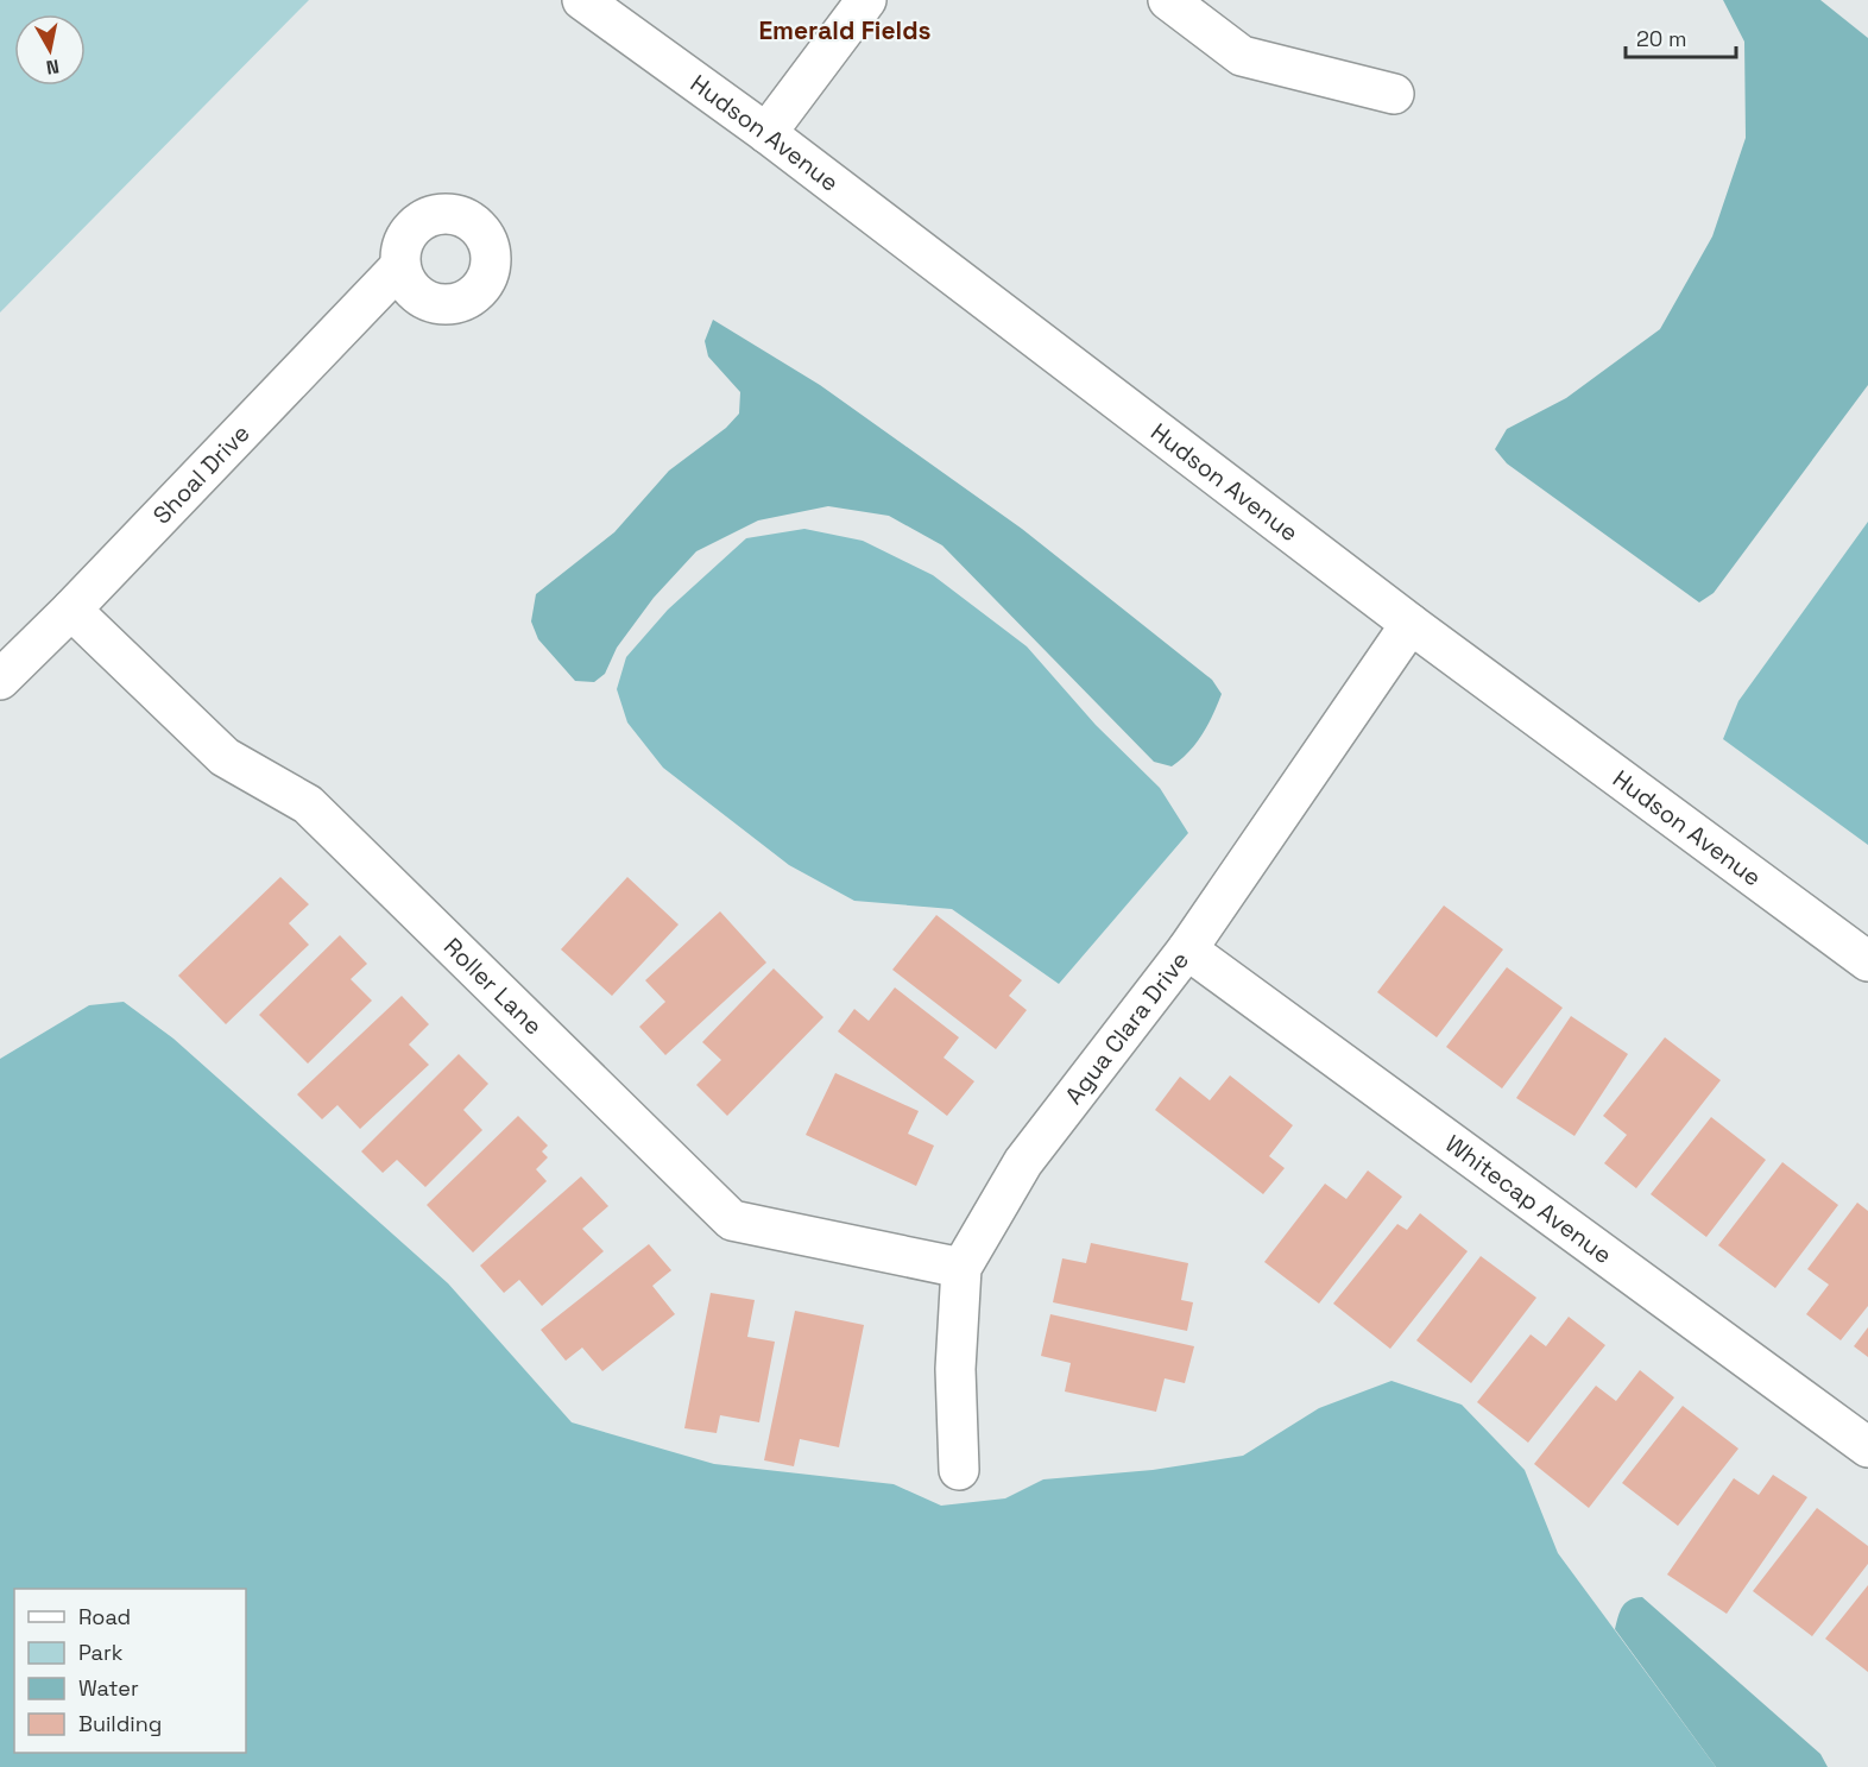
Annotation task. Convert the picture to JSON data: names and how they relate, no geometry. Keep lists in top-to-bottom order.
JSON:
{
  "streets": {
    "street": [
      "Hudson Avenue",
      "Shoal Drive",
      "Roller Lane",
      "Agua Clara Drive",
      "Whitecap Avenue"
    ]
  },
  "crossings": [
    ["Hudson Avenue", "Agua Clara Drive"],
    ["Shoal Drive", "Roller Lane"],
    ["Roller Lane", "Agua Clara Drive"],
    ["Agua Clara Drive", "Whitecap Avenue"]
  ],
  "districts": ["Emerald Fields"],
  "legend": [
    "Road",
    "Park",
    "Water",
    "Building"
  ],
  "scale_bar": "20 m",
  "north": "bottom"
}
